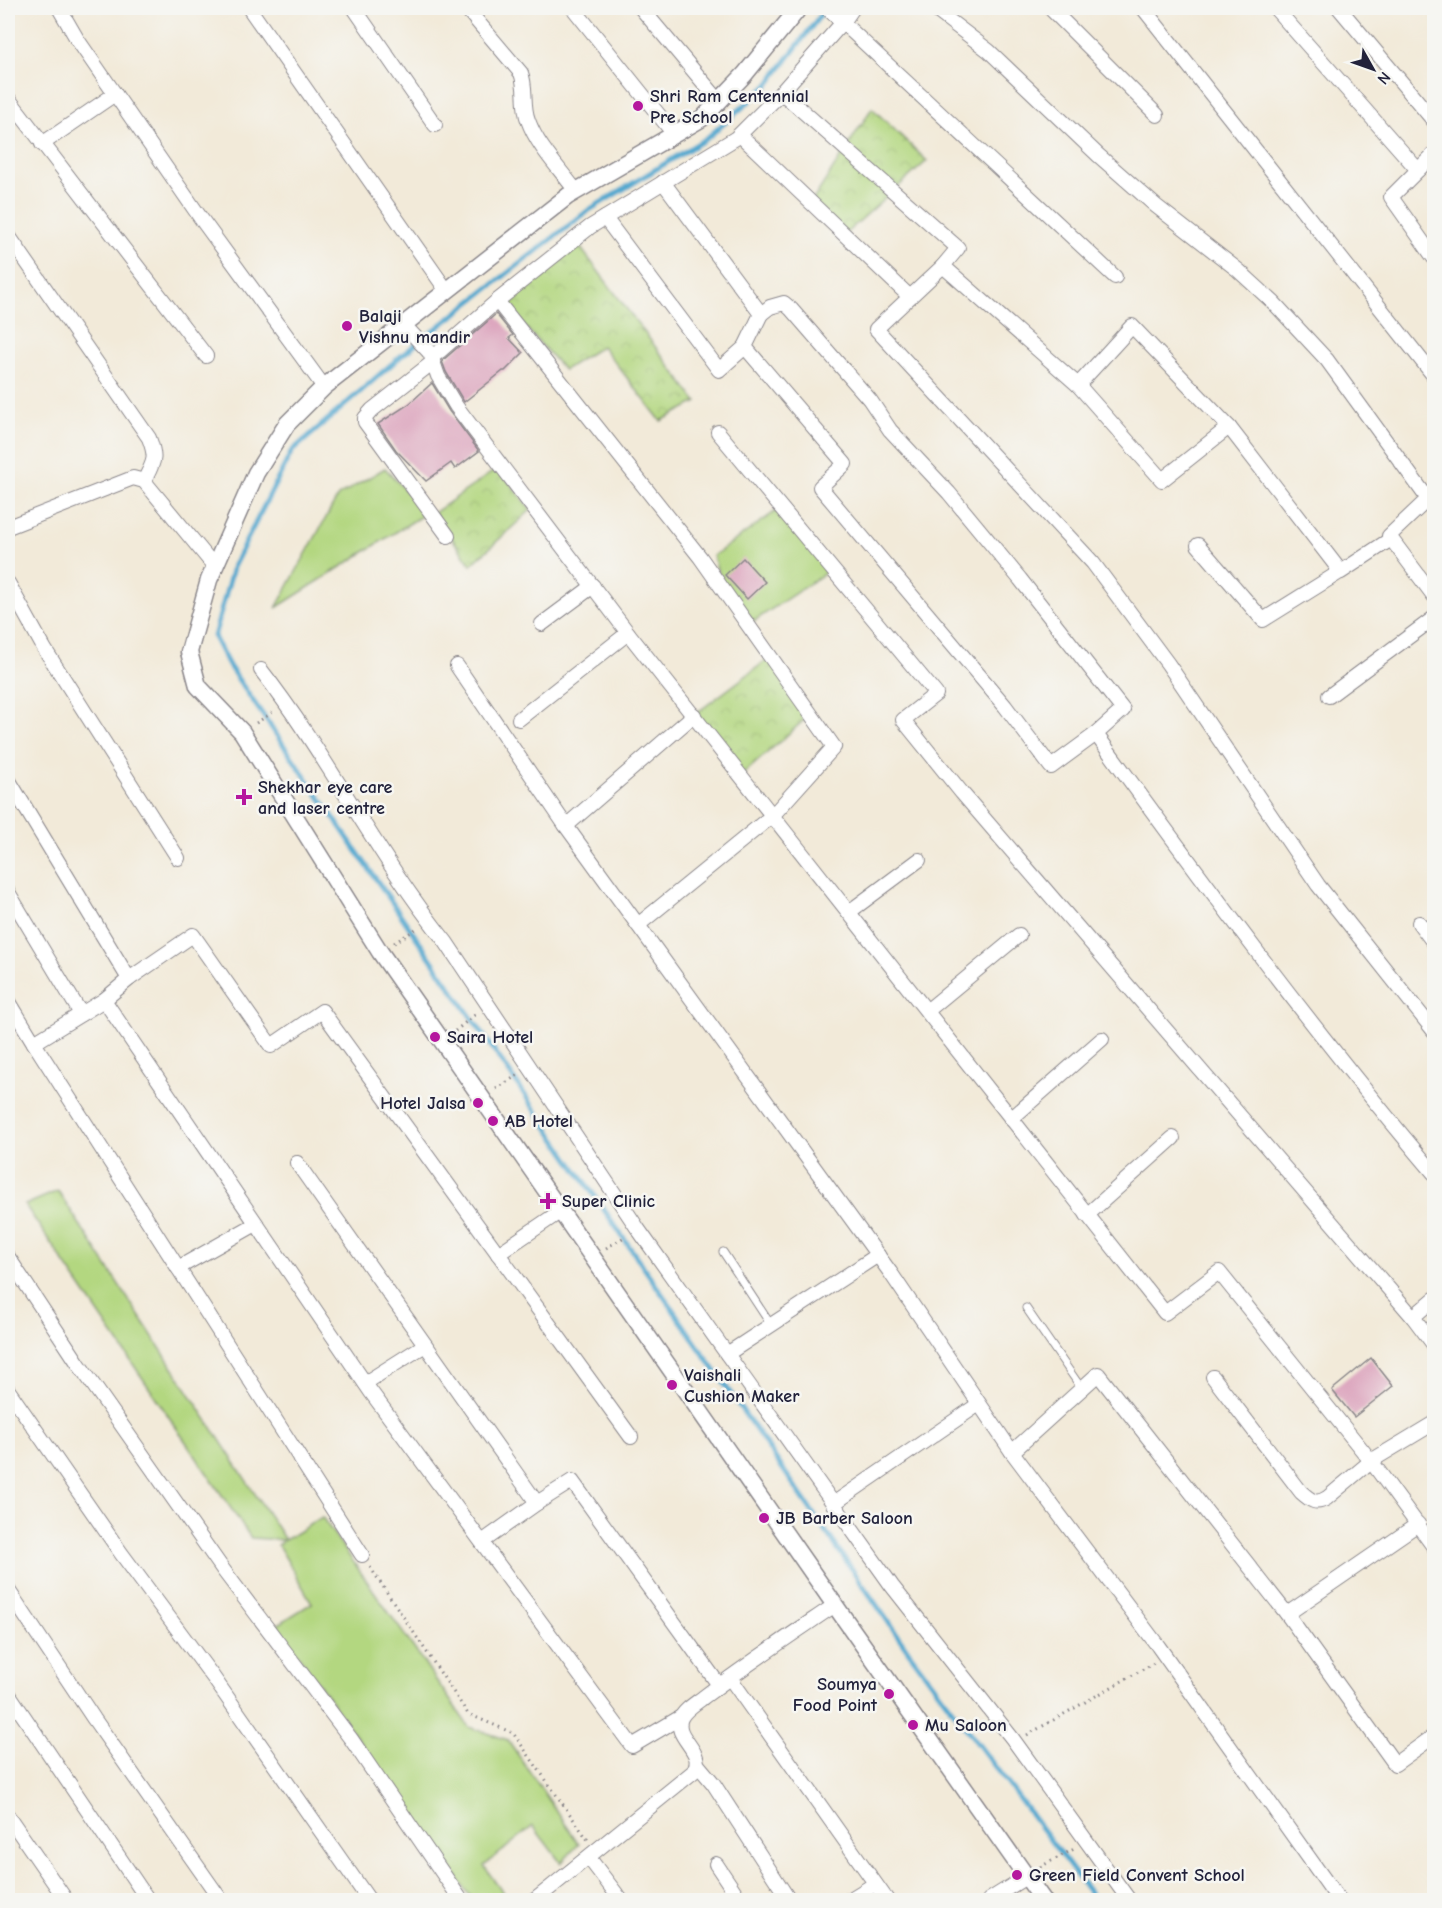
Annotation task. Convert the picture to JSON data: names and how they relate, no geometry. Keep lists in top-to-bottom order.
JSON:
{
  "places": {
    "other": [
      "Shri Ram Centennial Pre School",
      "Balaji Vishnu mandir",
      "Saira Hotel",
      "Hotel Jalsa",
      "AB Hotel",
      "Vaishali Cushion Maker",
      "JB Barber Saloon",
      "Soumya Food Point",
      "Mu Saloon",
      "Green Field Convent School"
    ],
    "health": ["Shekhar eye care and laser centre", "Super Clinic"]
  },
  "north": "bottom right"
}
